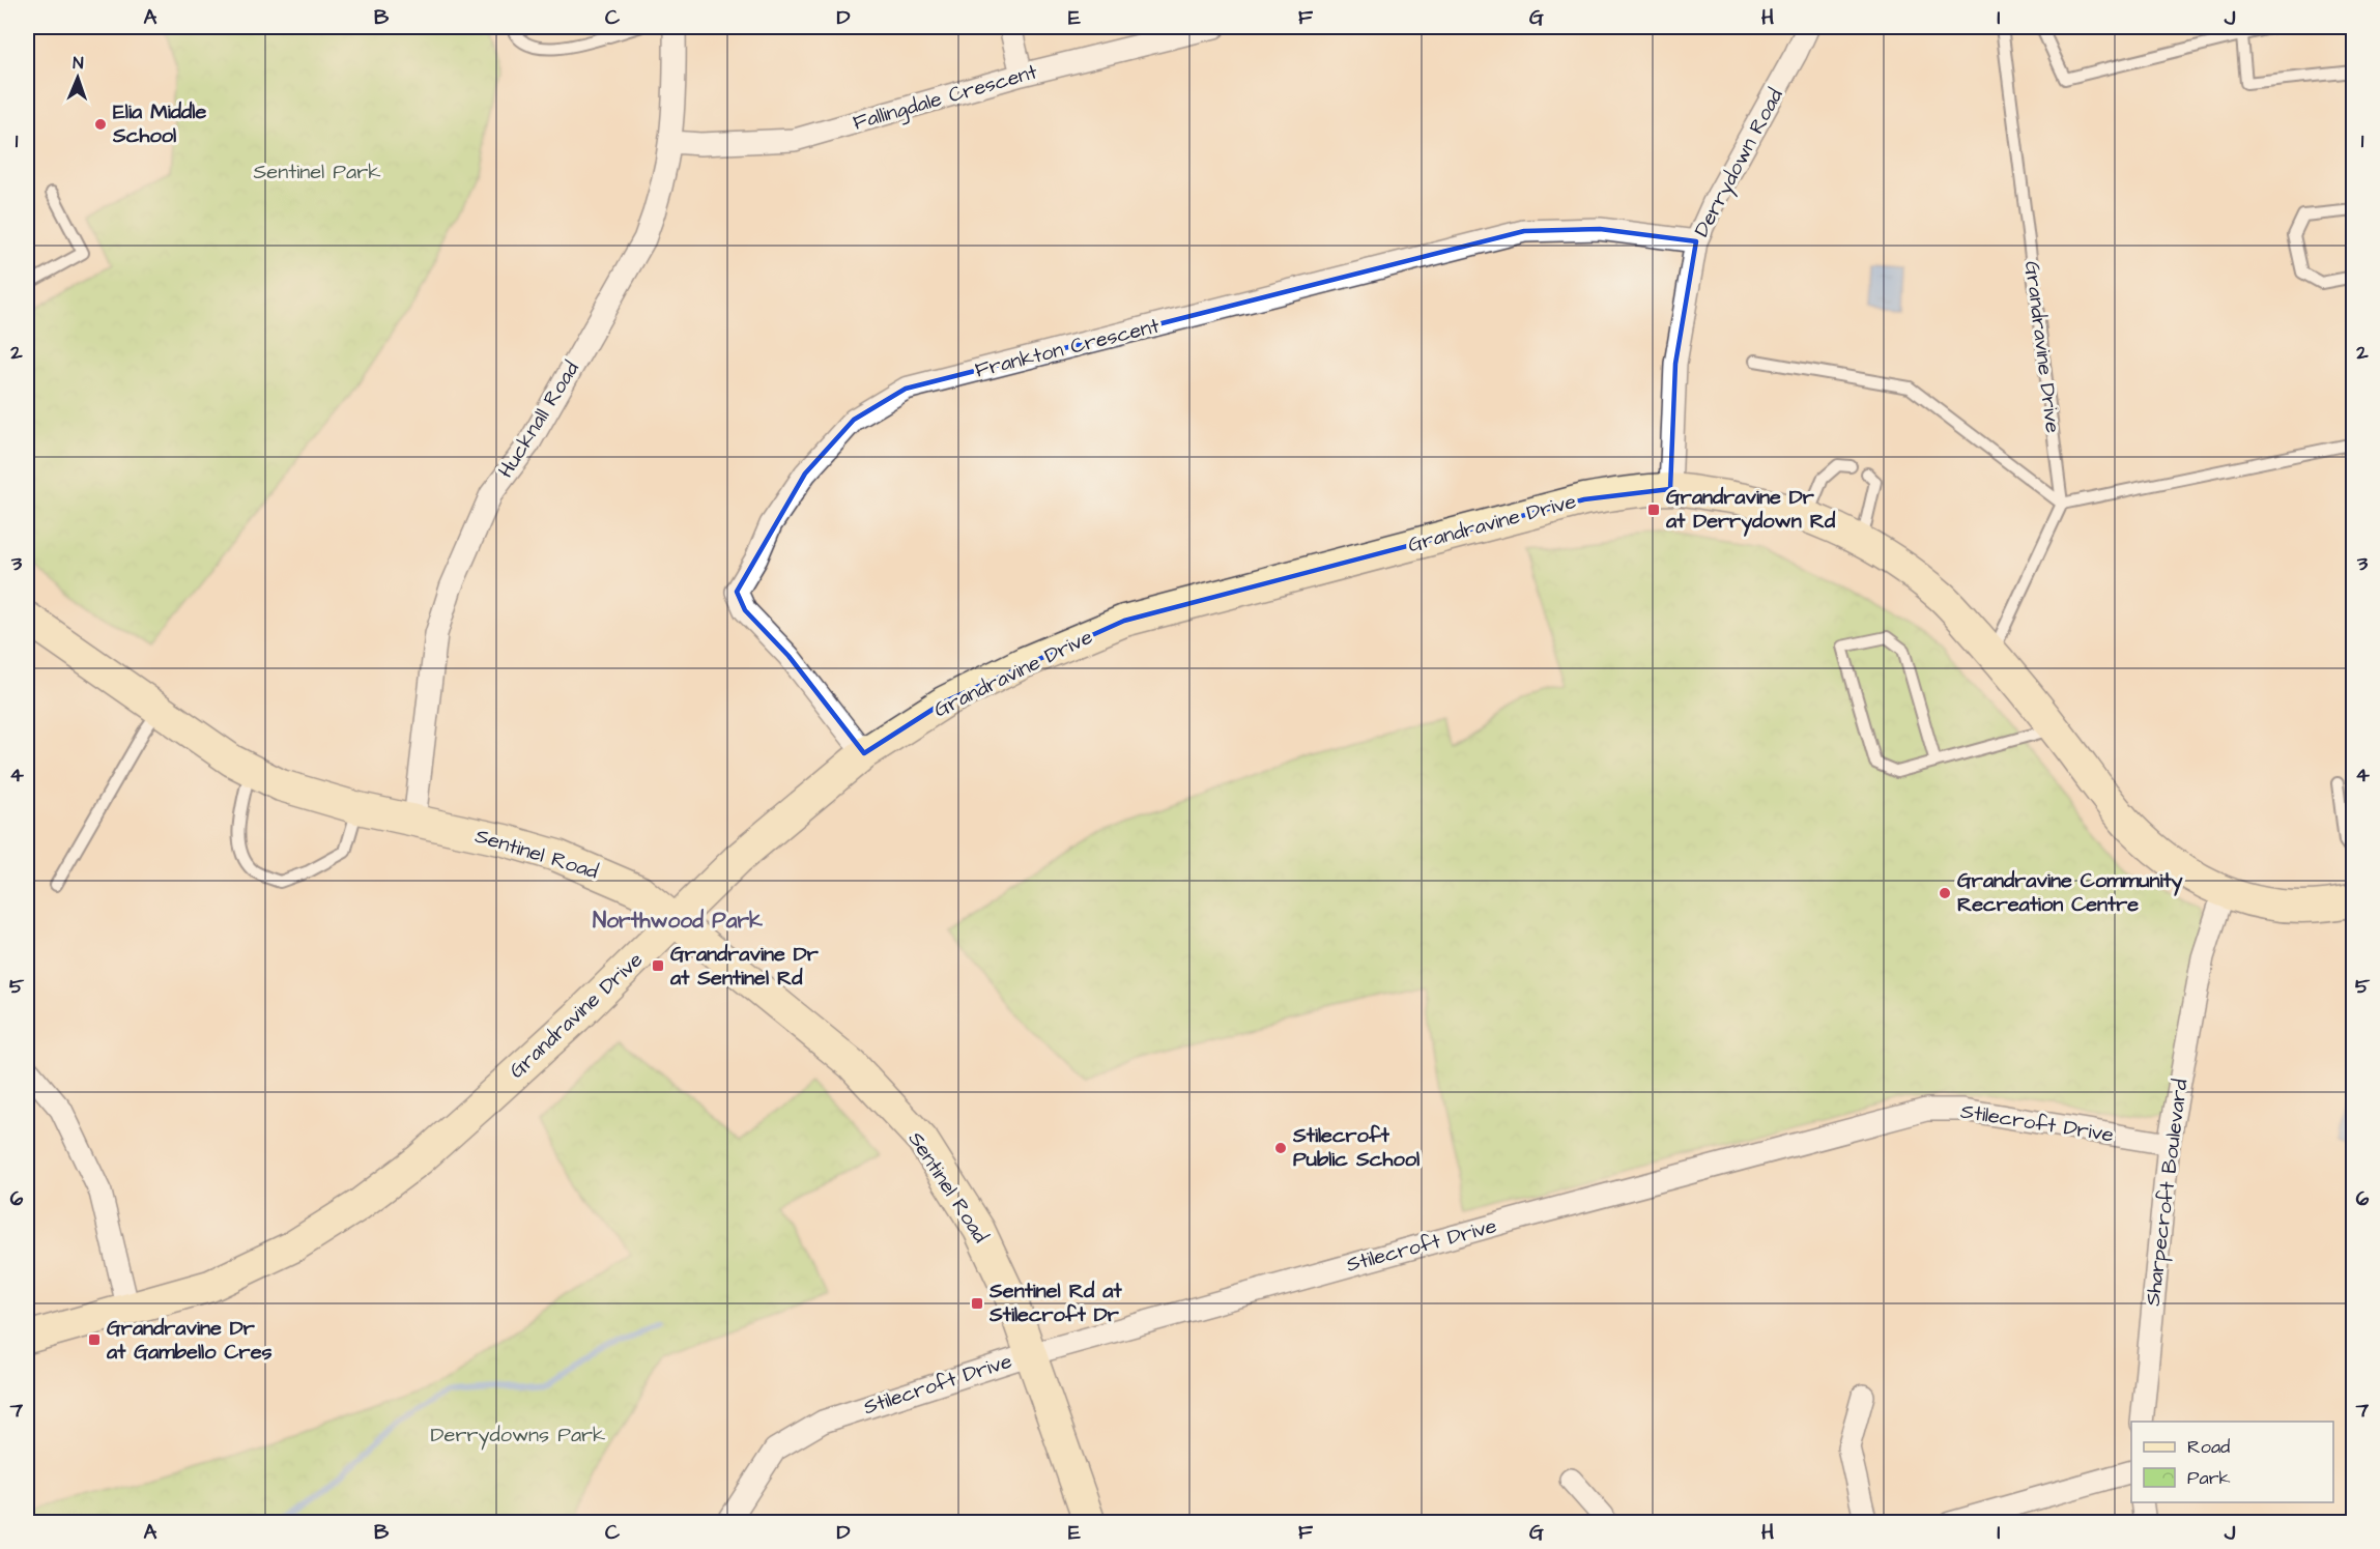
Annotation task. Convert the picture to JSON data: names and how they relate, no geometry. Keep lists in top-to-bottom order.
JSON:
{
  "streets": {
    "street": [
      "Fallingdale Crescent",
      "Derrydown Road",
      "Grandravine Drive",
      "Frankton Crescent",
      "Hucknall Road",
      "Sentinel Road",
      "Stilecroft Drive",
      "Sharpecroft Boulevard"
    ]
  },
  "crossings": [
    ["Fallingdale Crescent", "Hucknall Road"],
    ["Derrydown Road", "Grandravine Drive"],
    ["Derrydown Road", "Frankton Crescent"],
    ["Grandravine Drive", "Frankton Crescent"],
    ["Grandravine Drive", "Sentinel Road"],
    ["Grandravine Drive", "Sharpecroft Boulevard"],
    ["Hucknall Road", "Sentinel Road"],
    ["Sentinel Road", "Stilecroft Drive"],
    ["Stilecroft Drive", "Sharpecroft Boulevard"]
  ],
  "districts": ["Northwood Park"],
  "parks": ["Sentinel Park", "Derrydowns Park"],
  "places": {
    "other": ["Elia Middle School", "Grandravine Community Recreation Centre", "Stilecroft Public School"],
    "transit": [
      "Grandravine Dr at Derrydown Rd",
      "Grandravine Dr at Sentinel Rd",
      "Sentinel Rd at Stilecroft Dr",
      "Grandravine Dr at Gambello Cres"
    ]
  },
  "legend": ["Road", "Park"],
  "north": "top",
  "grid": {
    "columns": [
      "A",
      "B",
      "C",
      "D",
      "E",
      "F",
      "G",
      "H",
      "I",
      "J"
    ],
    "rows": [
      "1",
      "2",
      "3",
      "4",
      "5",
      "6",
      "7"
    ]
  }
}
